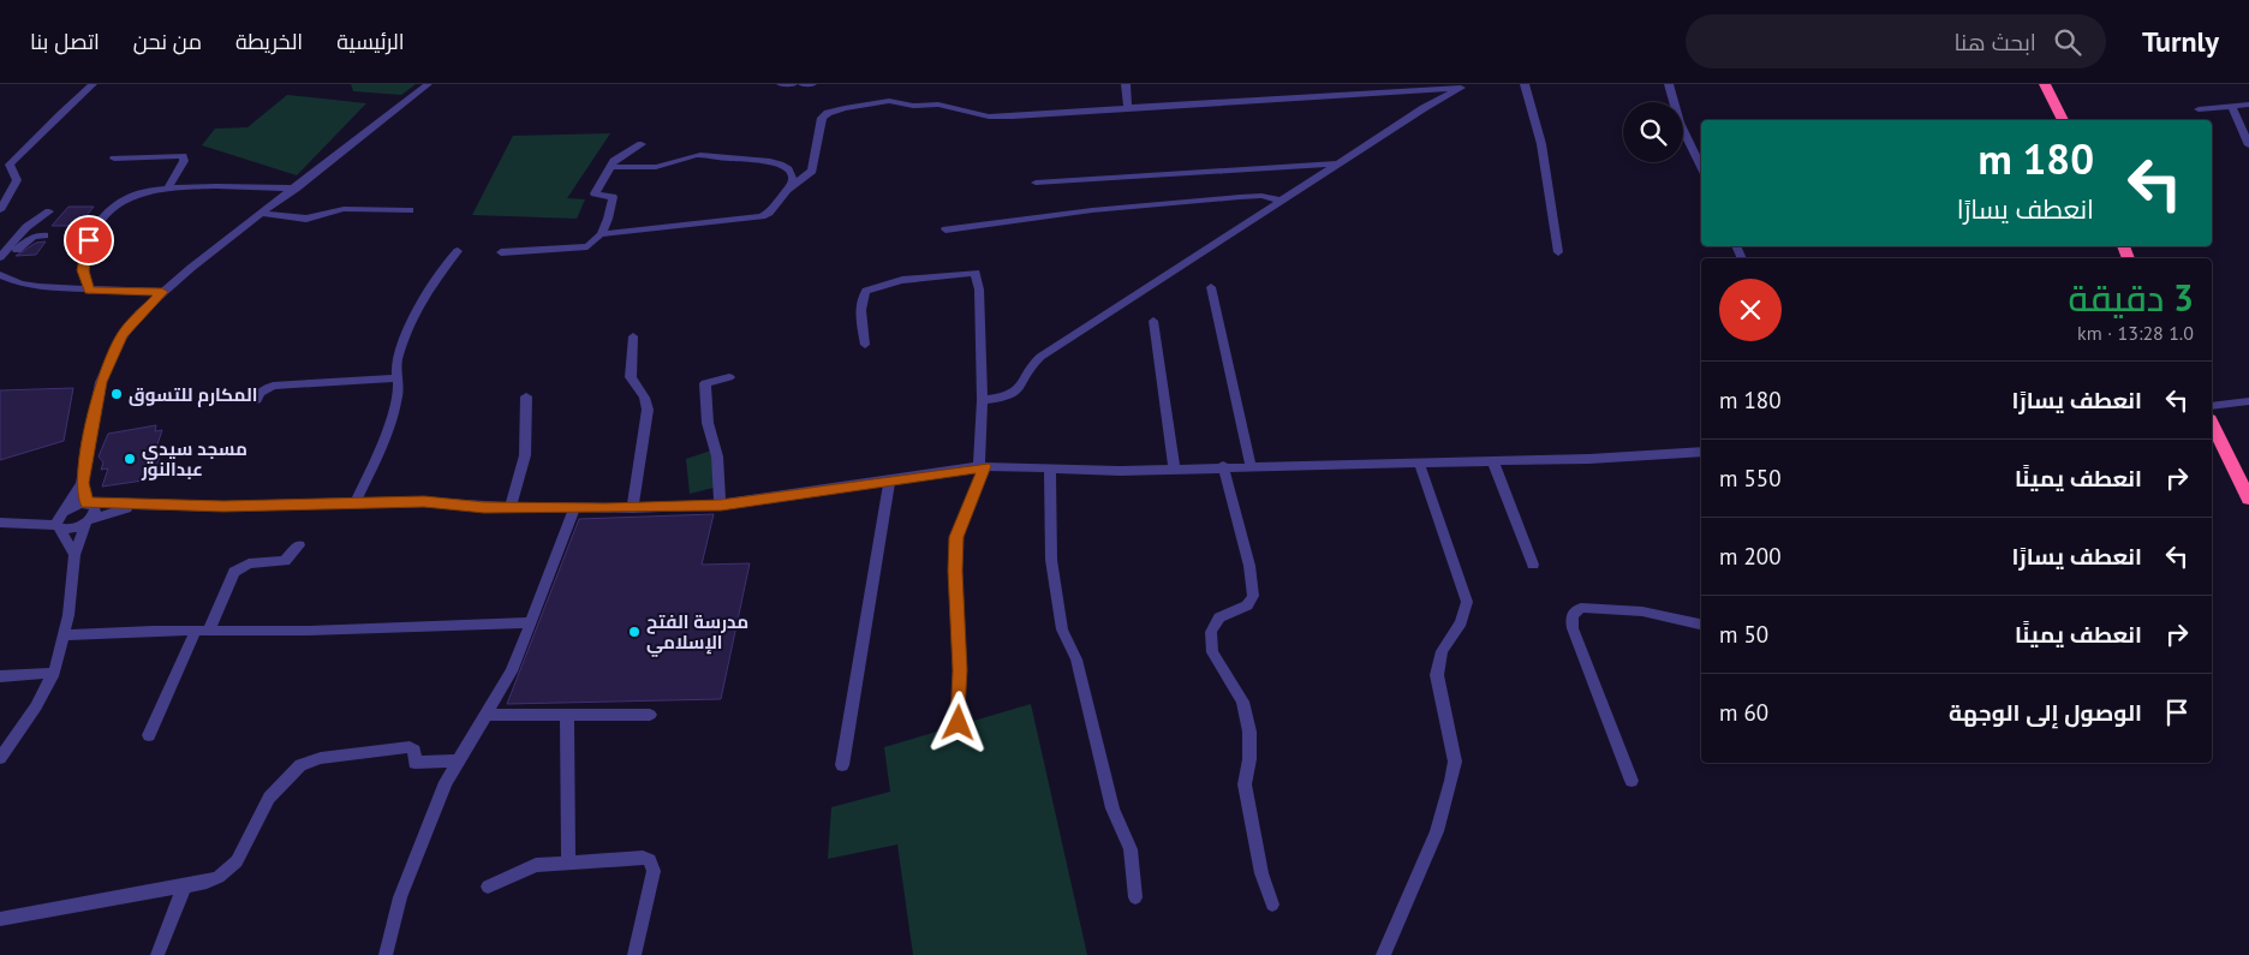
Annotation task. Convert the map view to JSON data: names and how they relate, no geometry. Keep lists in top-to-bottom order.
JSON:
{
  "places": ["المكارم للتسوق", "مسجد سيدي عبدالنور", "مدرسة الفتح الإسلامي"],
  "page": {
    "header": "Turnly",
    "search": "ابحث هنا",
    "nav": [
      "الرئيسية",
      "الخريطة",
      "من نحن",
      "اتصل بنا"
    ],
    "turn": ["180 m", "انعطف يسارًا"],
    "heading": ["3 دقيقة", "1.0 km · 13:28"],
    "list": [
      {
        "name": "انعطف يسارًا",
        "value": "180 m"
      },
      {
        "name": "انعطف يمينًا",
        "value": "550 m"
      },
      {
        "name": "انعطف يسارًا",
        "value": "200 m"
      },
      {
        "name": "انعطف يمينًا",
        "value": "50 m"
      },
      {
        "name": "الوصول إلى الوجهة",
        "value": "60 m"
      }
    ]
  }
}
